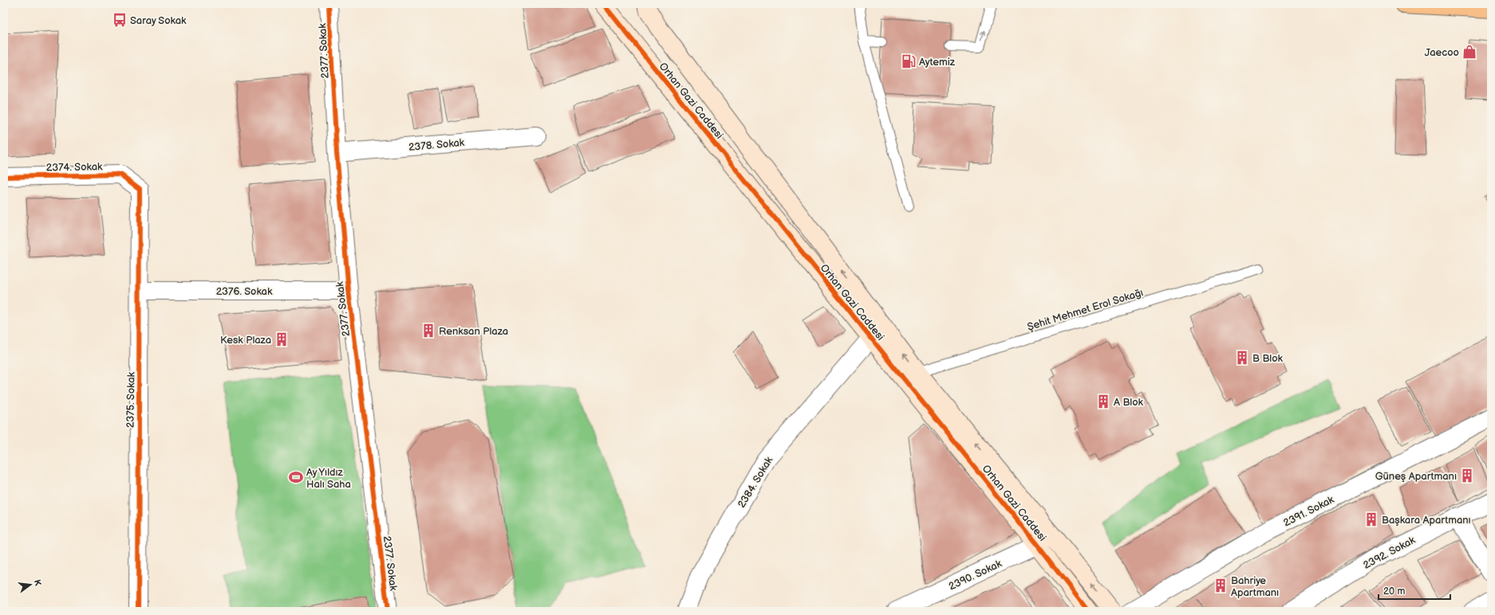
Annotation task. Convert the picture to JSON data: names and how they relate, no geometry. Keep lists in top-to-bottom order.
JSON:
{
  "streets": {
    "street": [
      "2377. Sokak",
      "Orhan Gazi Caddesi",
      "2378. Sokak",
      "2374. Sokak",
      "2376. Sokak",
      "2375. Sokak",
      "2384. Sokak",
      "2391. Sokak",
      "2392. Sokak",
      "2390. Sokak"
    ],
    "lane": ["Şehit Mehmet Erol Sokağı"]
  },
  "crossings": [
    ["2377. Sokak", "2378. Sokak"],
    ["2377. Sokak", "2376. Sokak"],
    ["Orhan Gazi Caddesi", "Şehit Mehmet Erol Sokağı"],
    ["Orhan Gazi Caddesi", "2384. Sokak"],
    ["Orhan Gazi Caddesi", "2390. Sokak"],
    ["2374. Sokak", "2375. Sokak"],
    ["2376. Sokak", "2375. Sokak"]
  ],
  "places": {
    "bus stop": ["Saray Sokak"],
    "shop": ["Jaecoo"],
    "fuel station": ["Aytemiz"],
    "building": [
      "Renksan Plaza",
      "Kesk Plaza",
      "B Blok",
      "A Blok",
      "Güneş Apartmanı",
      "Başkara Apartmanı",
      "Bahriye Apartmanı"
    ],
    "sports": ["Ay Yıldız Halı Saha"]
  },
  "scale_bar": "20 m",
  "north": "right"
}
